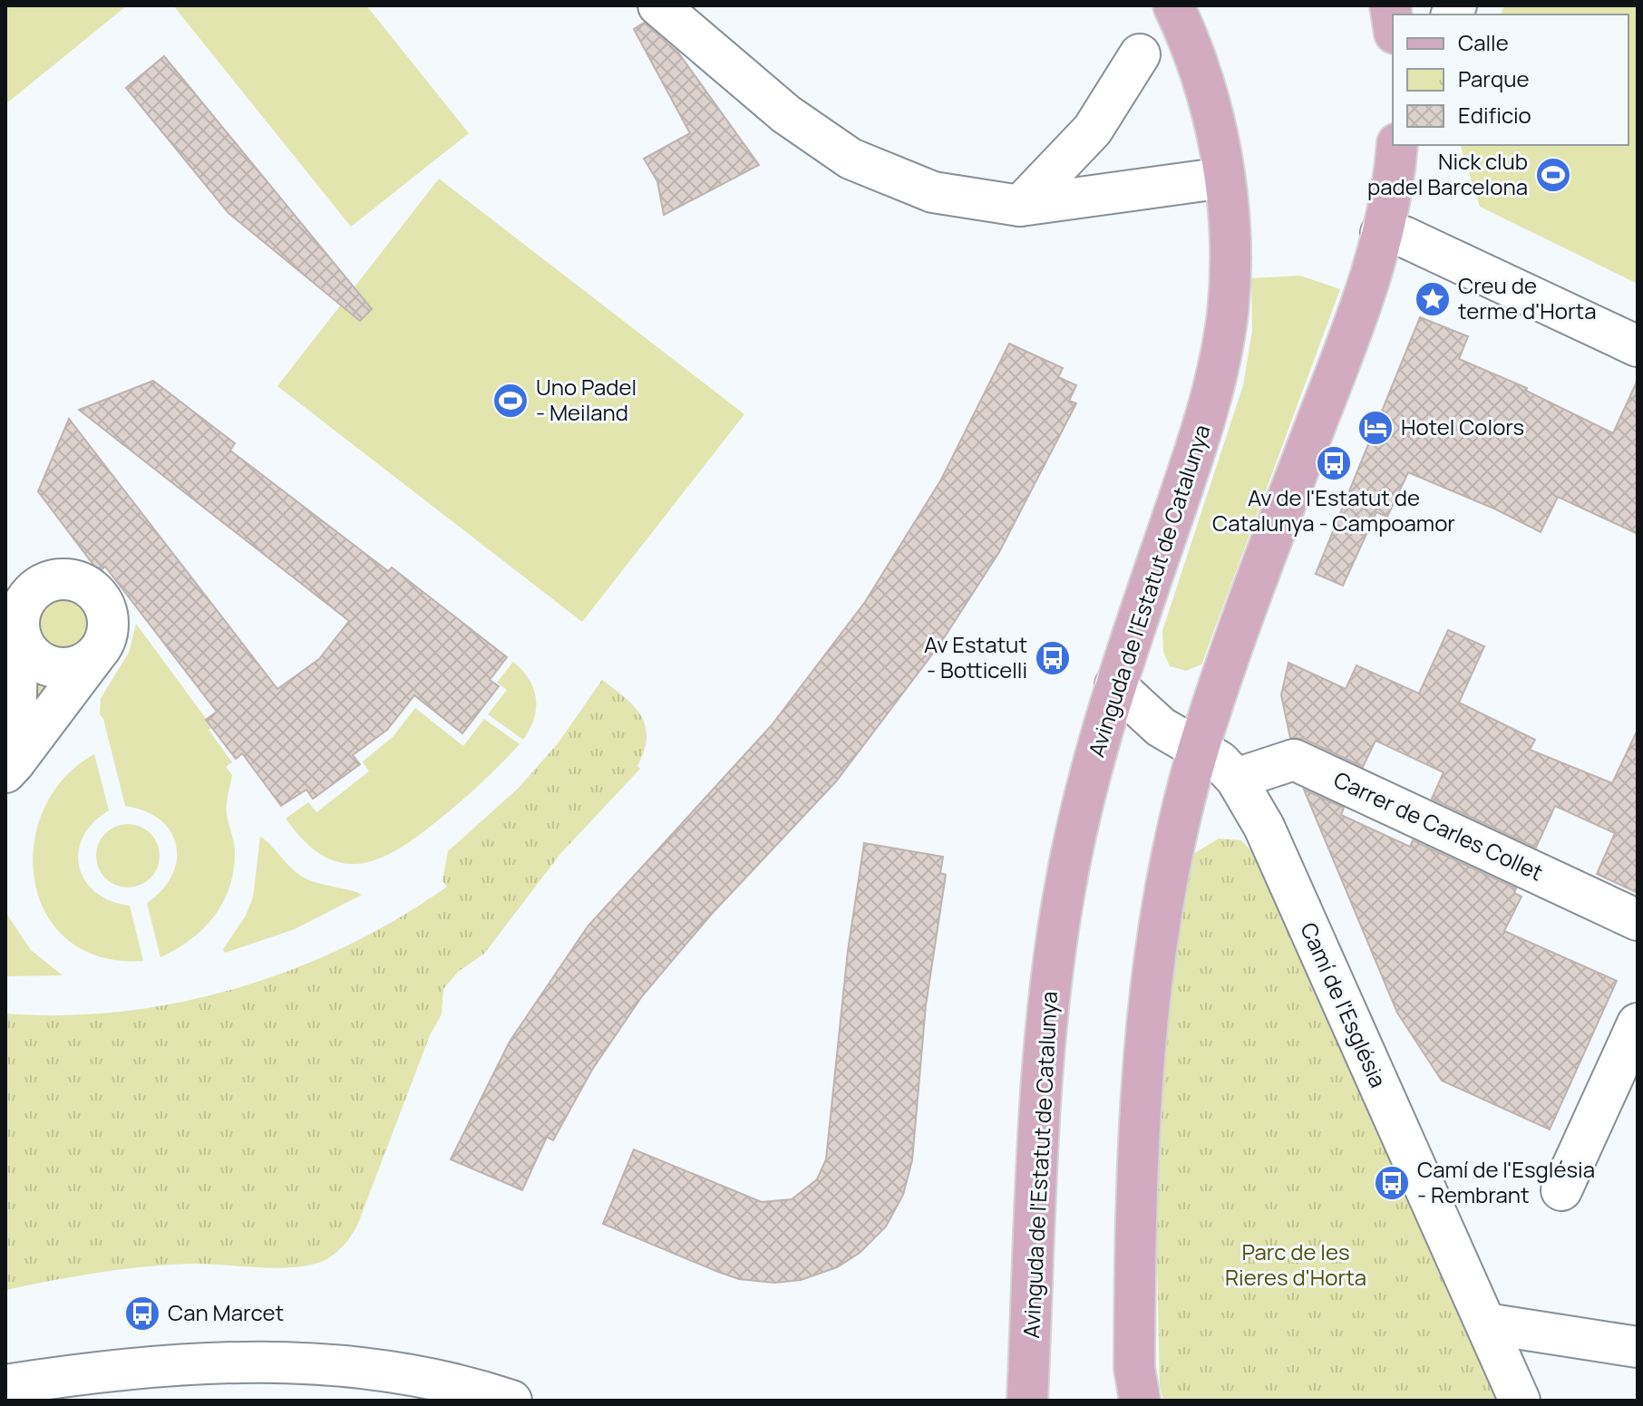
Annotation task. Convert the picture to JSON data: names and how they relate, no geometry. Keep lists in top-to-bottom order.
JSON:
{
  "streets": {
    "main road": ["Avinguda de l'Estatut de Catalunya"],
    "street": ["Carrer de Carles Collet", "Camí de l'Església"]
  },
  "crossings": [
    ["Avinguda de l'Estatut de Catalunya", "Camí de l'Església"],
    ["Carrer de Carles Collet", "Camí de l'Església"]
  ],
  "parks": ["Parc de les Rieres d'Horta"],
  "places": {
    "sports": ["Nick club padel Barcelona", "Uno Padel - Meiland"],
    "place": ["Creu de terme d'Horta"],
    "hotel": ["Hotel Colors"],
    "bus stop": [
      "Av de l'Estatut de Catalunya - Campoamor",
      "Av Estatut - Botticelli",
      "Camí de l'Església - Rembrant",
      "Can Marcet"
    ]
  },
  "legend": ["Calle", "Parque", "Edificio"]
}
